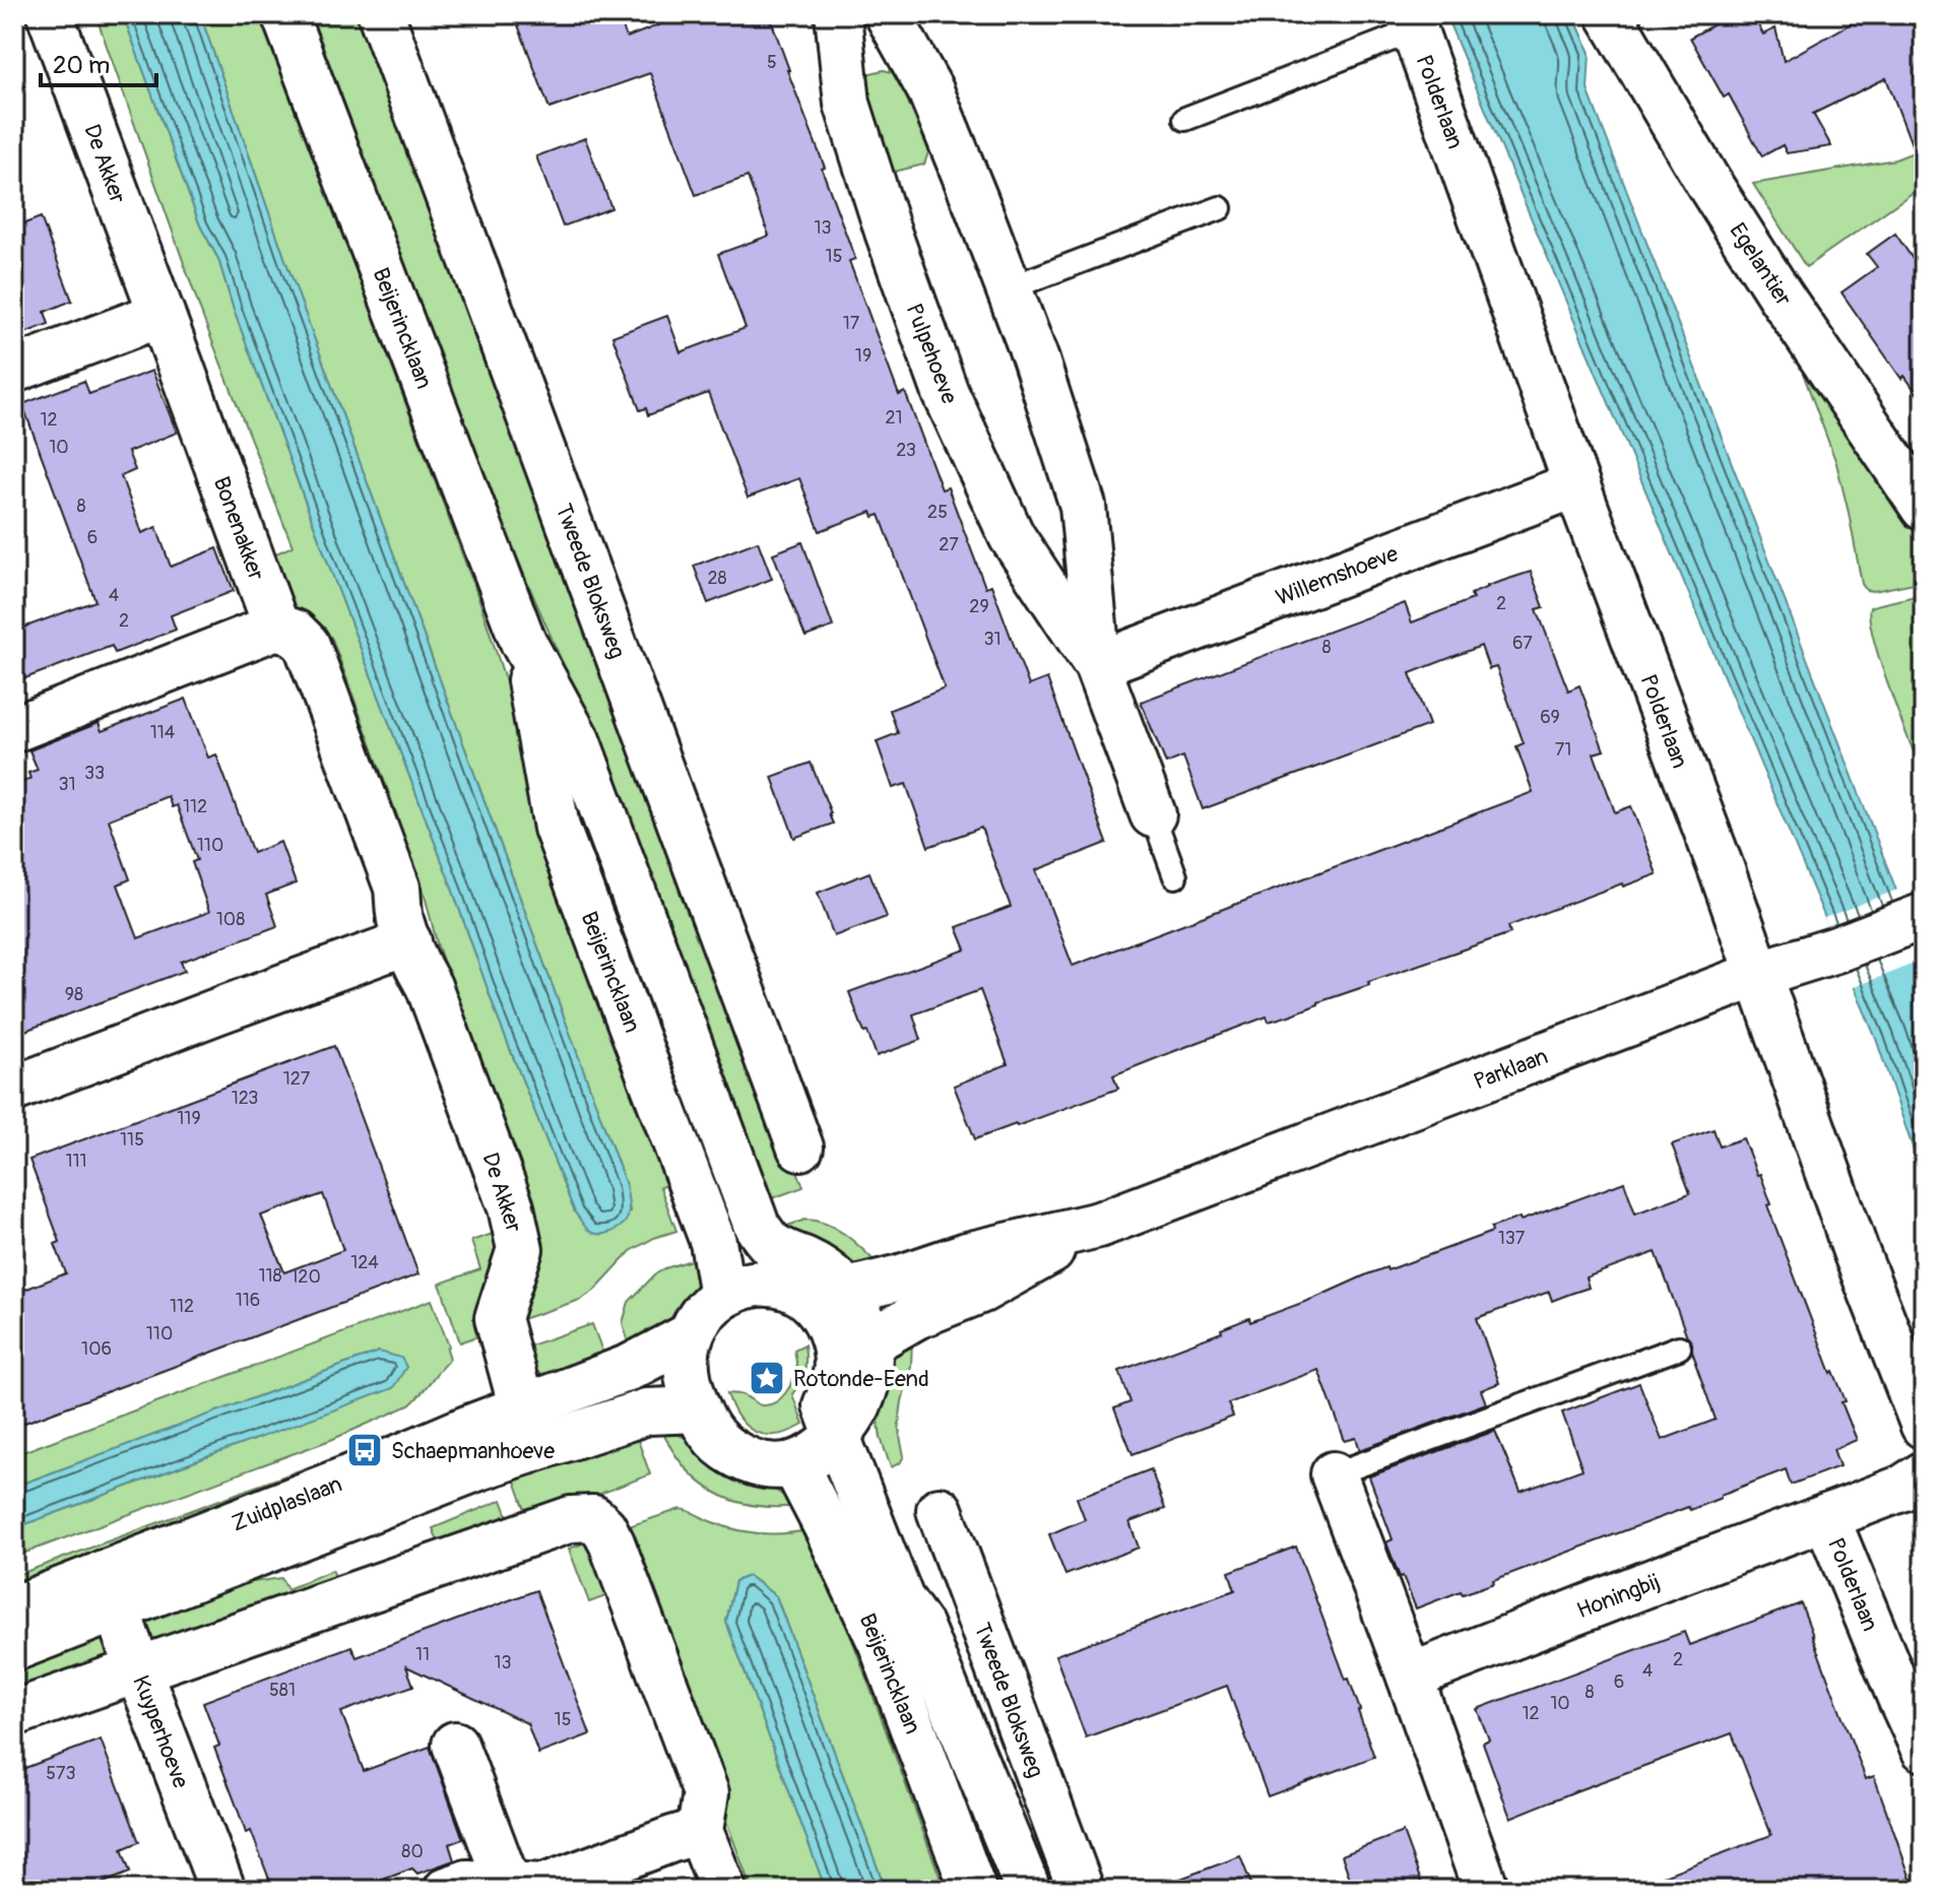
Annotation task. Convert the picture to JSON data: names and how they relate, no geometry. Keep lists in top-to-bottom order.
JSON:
{
  "streets": {
    "street": [
      "Polderlaan",
      "De Akker",
      "Egelantier",
      "Beijerincklaan",
      "Pulpehoeve",
      "Bonenakker",
      "Willemshoeve",
      "Tweede Bloksweg",
      "Parklaan",
      "Zuidplaslaan",
      "Honingbij",
      "Kuyperhoeve"
    ]
  },
  "crossings": [
    ["Polderlaan", "Willemshoeve"],
    ["Polderlaan", "Parklaan"],
    ["Polderlaan", "Honingbij"],
    ["De Akker", "Bonenakker"],
    ["De Akker", "Zuidplaslaan"],
    ["Beijerincklaan", "Parklaan"],
    ["Beijerincklaan", "Zuidplaslaan"],
    ["Pulpehoeve", "Willemshoeve"],
    ["Parklaan", "Zuidplaslaan"],
    ["Zuidplaslaan", "Kuyperhoeve"]
  ],
  "places": {
    "place": ["Rotonde-Eend"],
    "bus stop": ["Schaepmanhoeve"]
  },
  "house_numbers": [
    "5",
    "13",
    "15",
    "17",
    "19",
    "21",
    "12",
    "10",
    "23",
    "8",
    "25",
    "6",
    "27",
    "28",
    "4",
    "2",
    "29",
    "2",
    "31",
    "67",
    "8",
    "69",
    "114",
    "71",
    "33",
    "31",
    "112",
    "110",
    "108",
    "98",
    "127",
    "123",
    "119",
    "115",
    "111",
    "137",
    "124",
    "118",
    "120",
    "116",
    "112",
    "110",
    "106",
    "11",
    "2",
    "13",
    "4",
    "6",
    "581",
    "8",
    "10",
    "12",
    "15",
    "573",
    "80"
  ],
  "scale_bar": "20 m"
}
